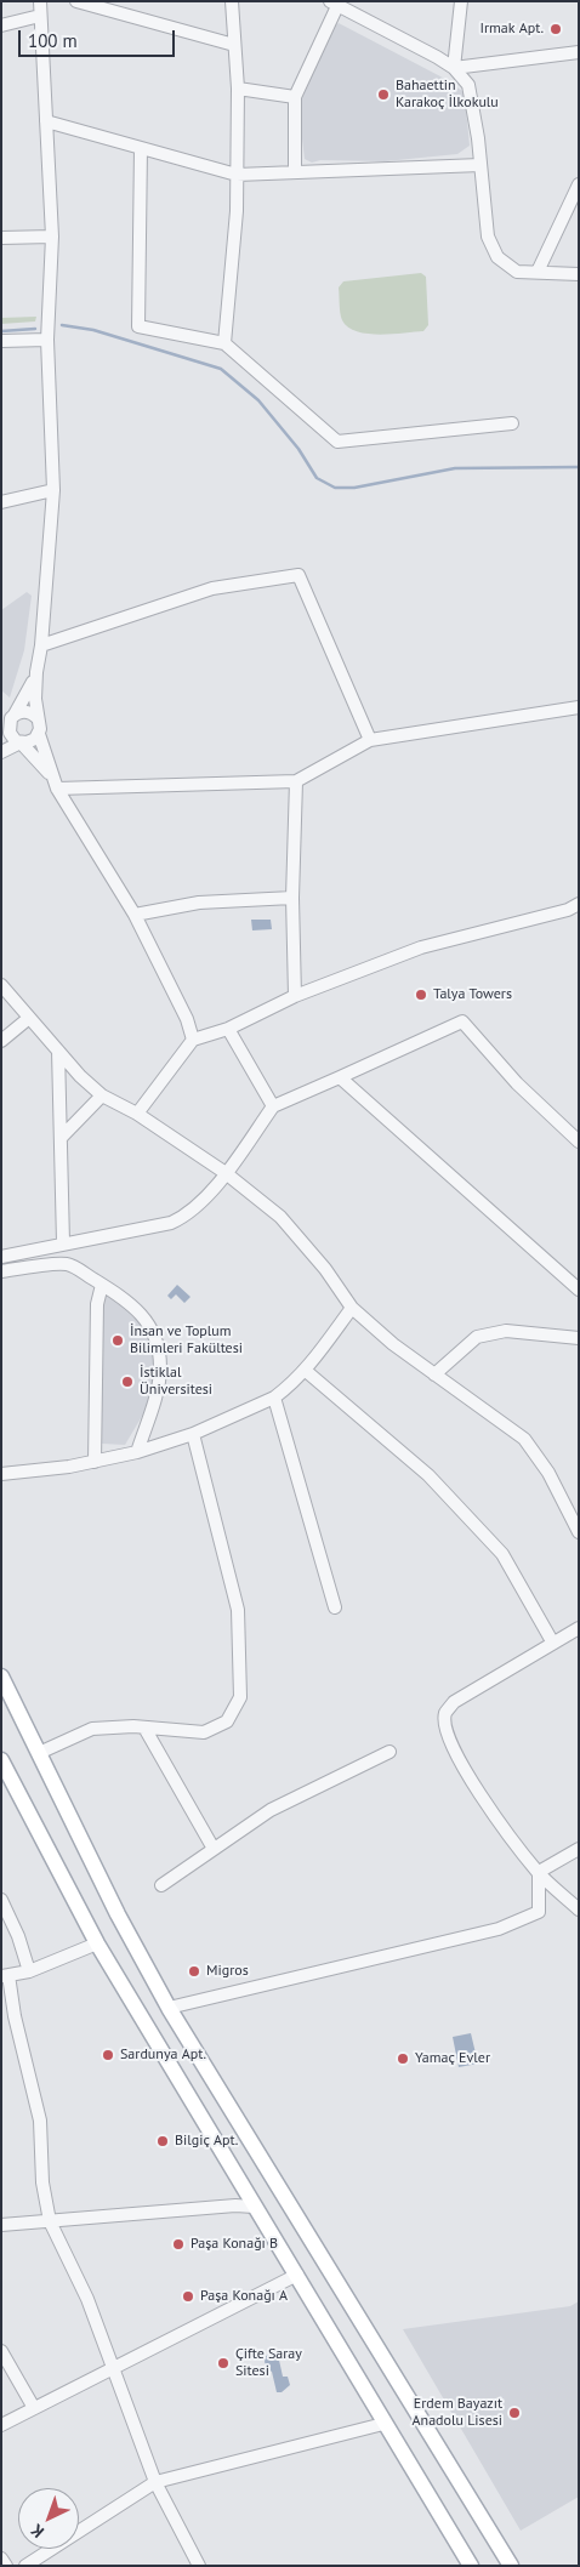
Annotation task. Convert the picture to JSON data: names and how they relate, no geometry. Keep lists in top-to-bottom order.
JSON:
{
  "places": [
    "Irmak Apt.",
    "Bahaettin Karakoç İlkokulu",
    "Talya Towers",
    "İnsan ve Toplum Bilimleri Fakültesi",
    "İstiklal Üniversitesi",
    "Migros",
    "Sardunya Apt.",
    "Yamaç Evler",
    "Bilgiç Apt.",
    "Paşa Konağı B",
    "Paşa Konağı A",
    "Çifte Saray Sitesi",
    "Erdem Bayazıt Anadolu Lisesi"
  ],
  "scale_bar": "100 m",
  "north": "bottom left"
}
